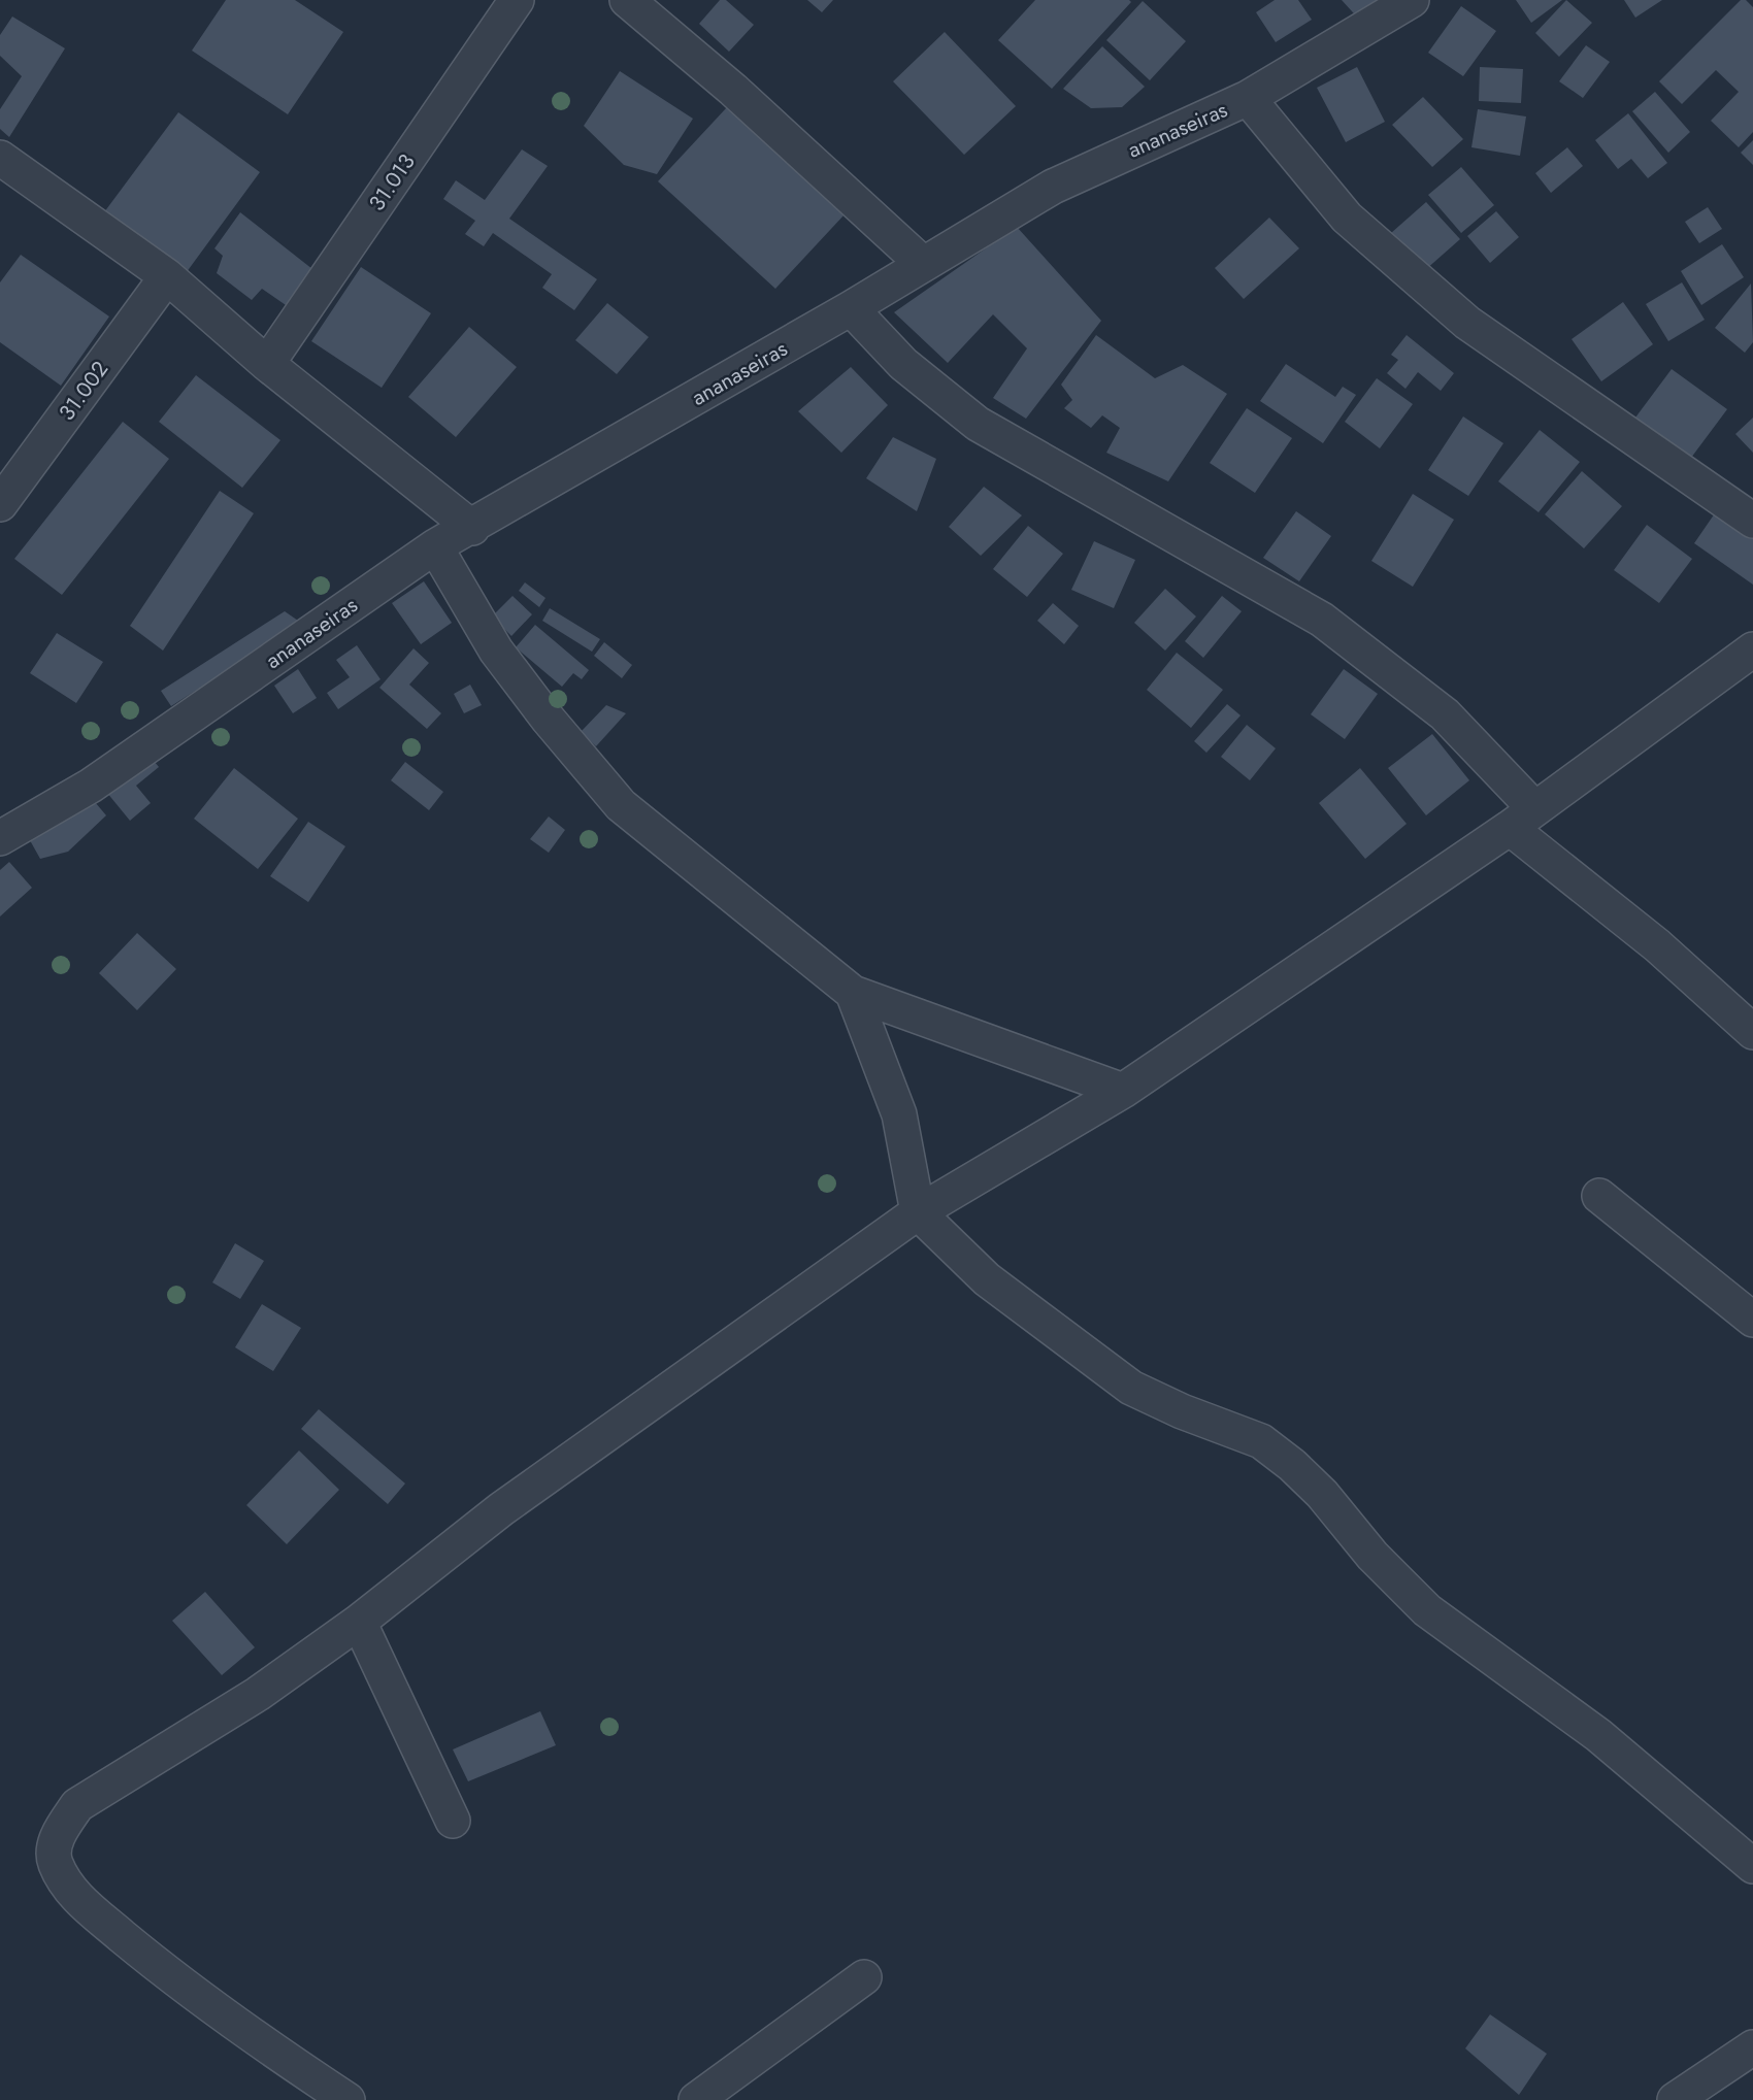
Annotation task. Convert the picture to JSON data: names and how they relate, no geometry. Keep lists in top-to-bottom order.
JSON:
{
  "streets": {
    "street": ["ananaseiras", "31.013", "31.002"]
  }
}
